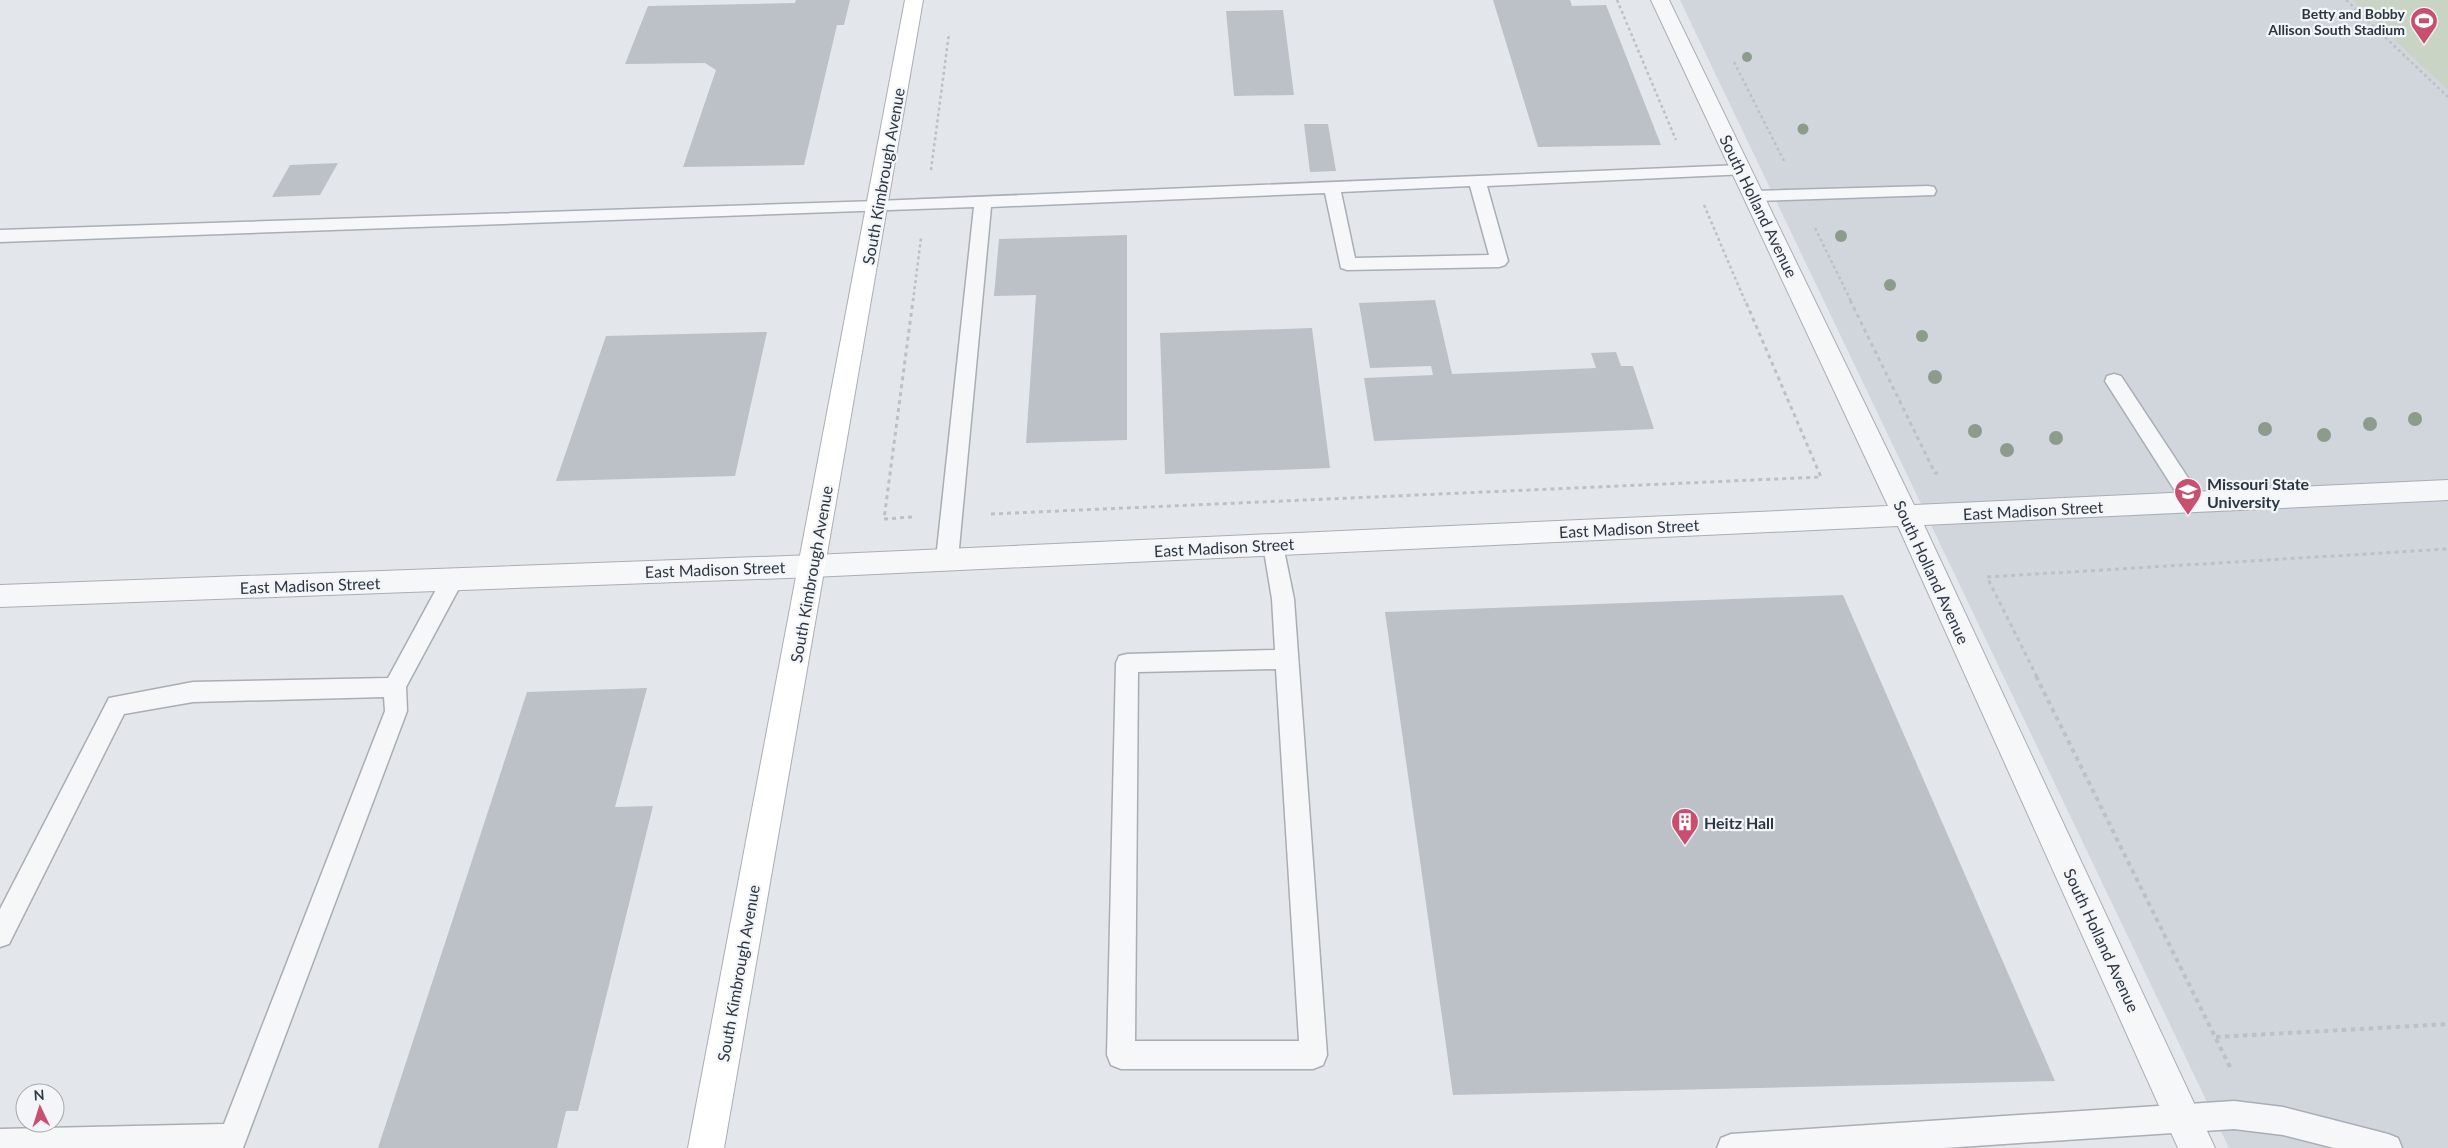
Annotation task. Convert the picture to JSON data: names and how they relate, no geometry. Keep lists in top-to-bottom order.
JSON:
{
  "streets": {
    "main road": ["South Kimbrough Avenue"],
    "street": ["South Holland Avenue", "East Madison Street"]
  },
  "crossings": [
    ["South Kimbrough Avenue", "East Madison Street"],
    ["South Holland Avenue", "East Madison Street"]
  ],
  "places": {
    "sports": ["Betty and Bobby Allison South Stadium"],
    "school or university": ["Missouri State University"],
    "building": ["Heitz Hall"]
  },
  "north": "top"
}
